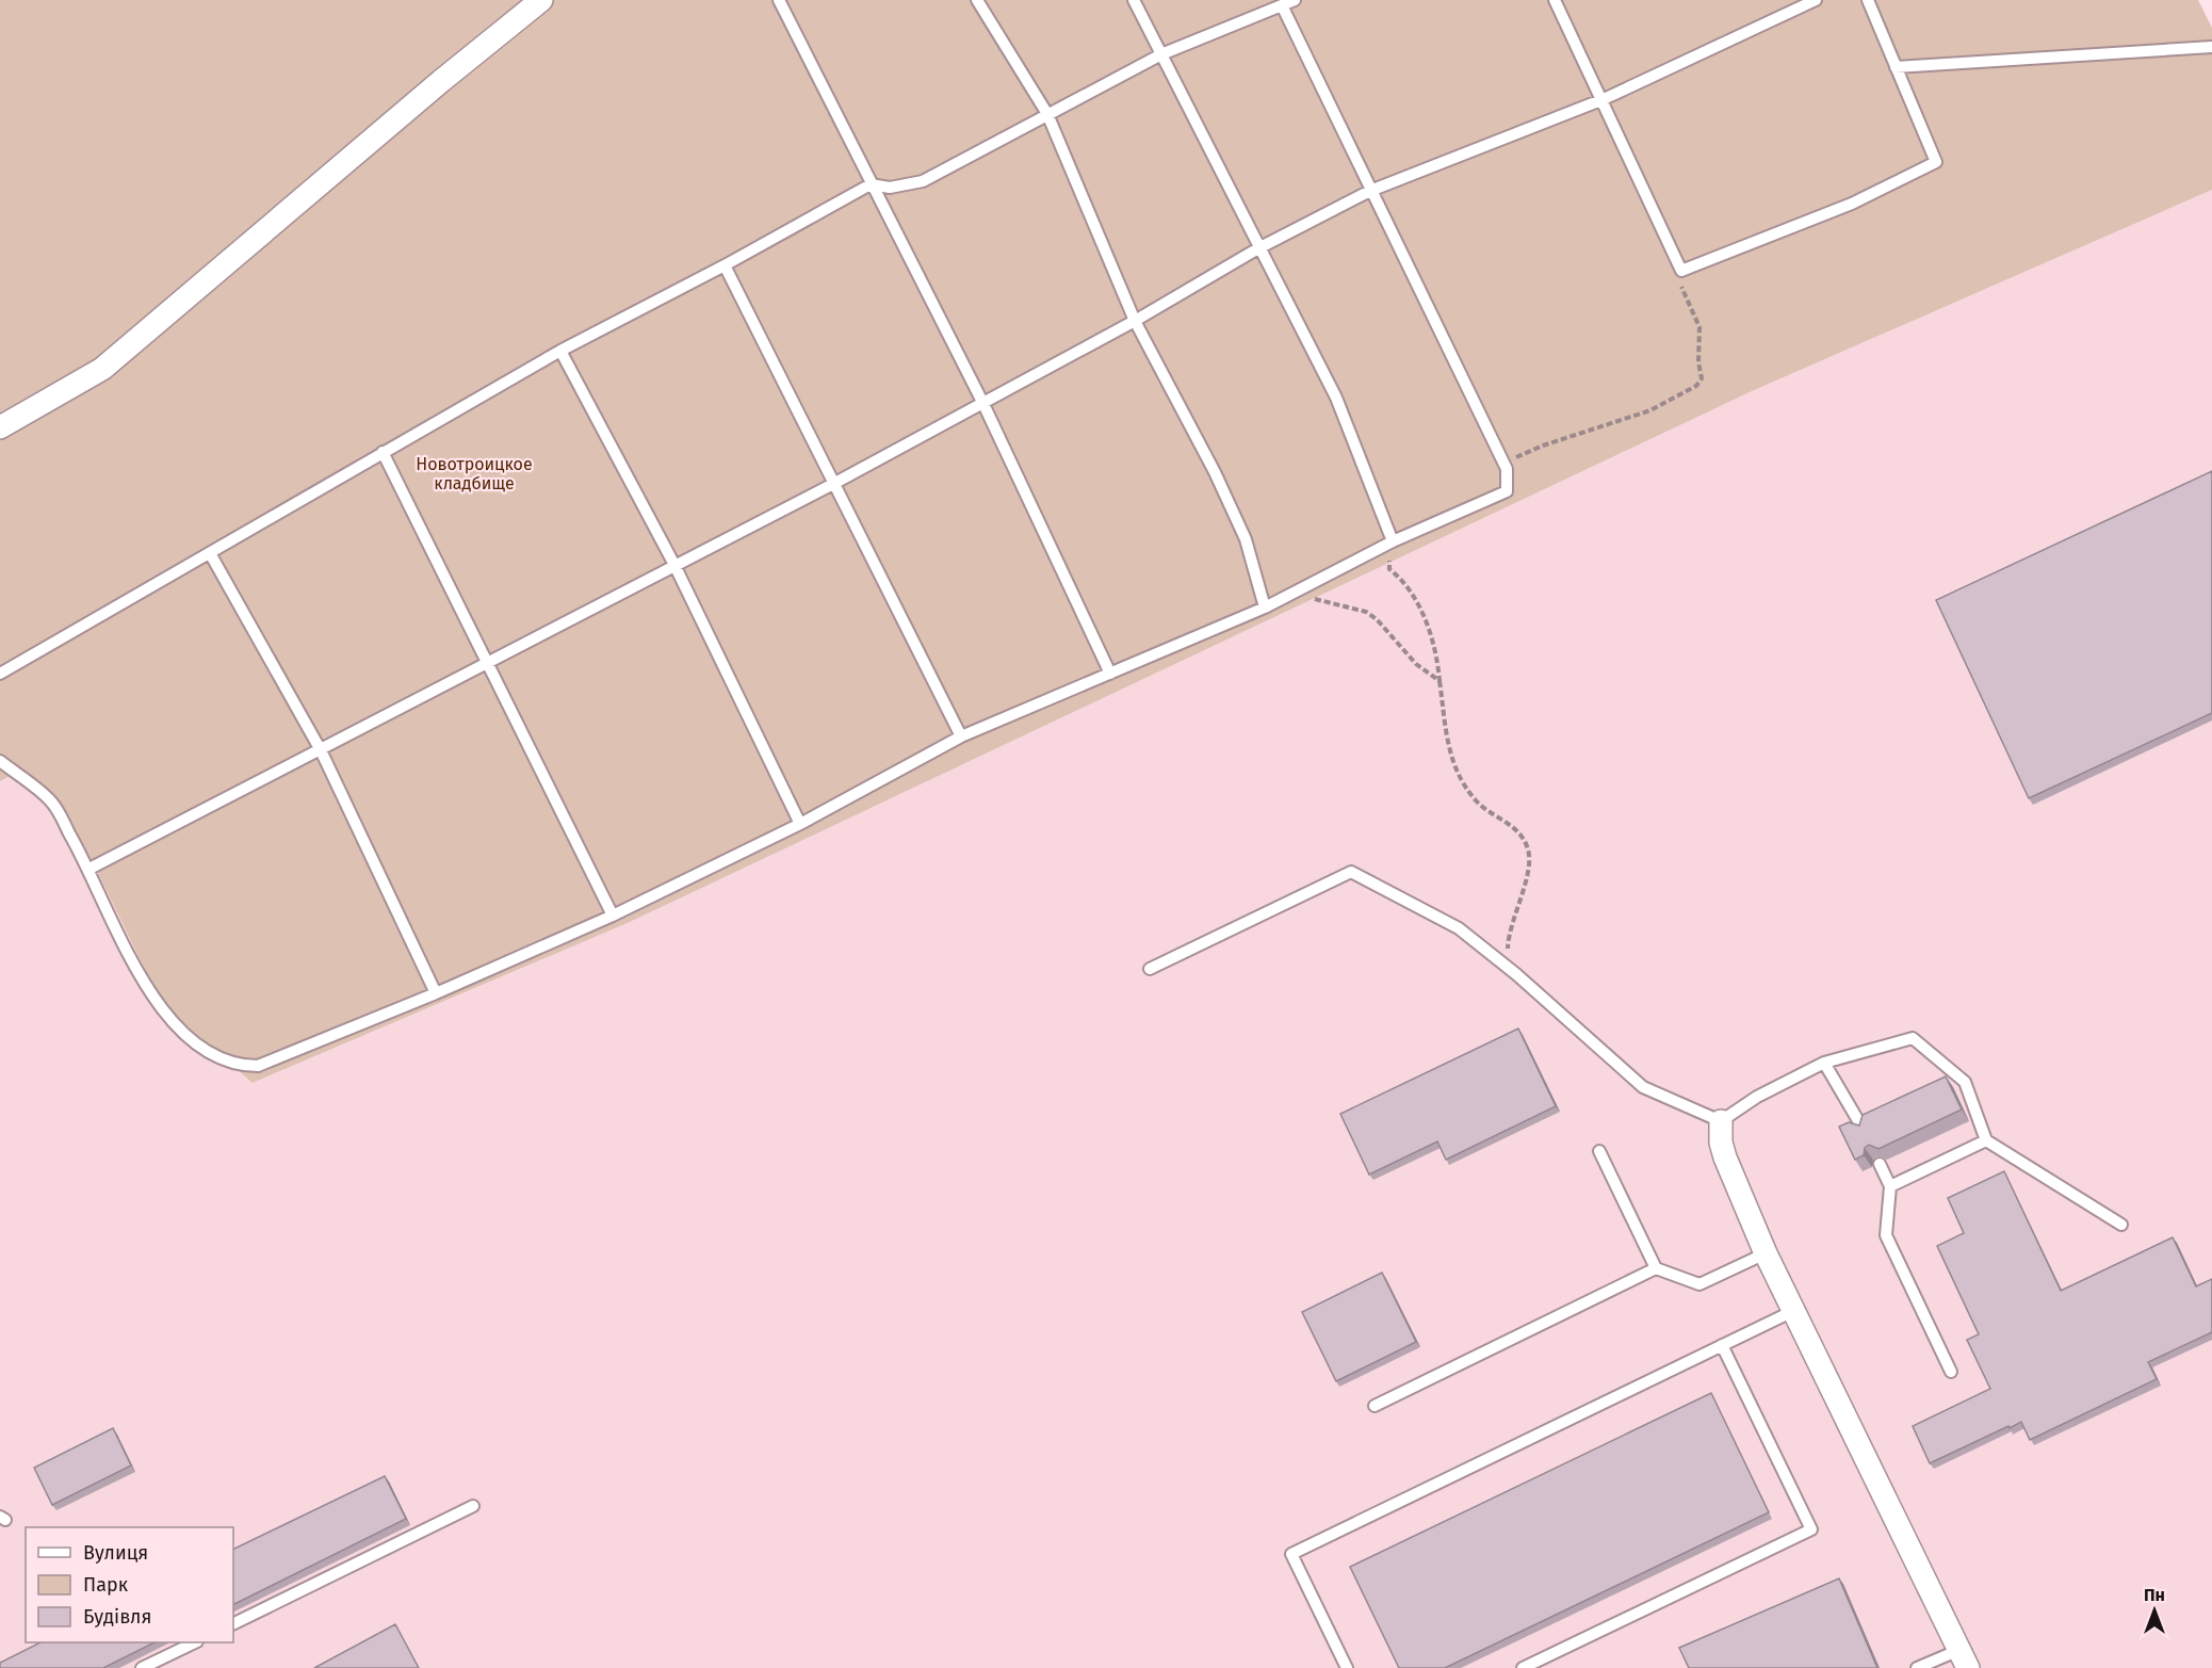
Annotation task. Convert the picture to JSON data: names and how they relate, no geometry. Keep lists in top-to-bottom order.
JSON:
{
  "parks": ["Новотроицкое кладбище"],
  "legend": ["Вулиця", "Парк", "Будівля"],
  "north": "top"
}
